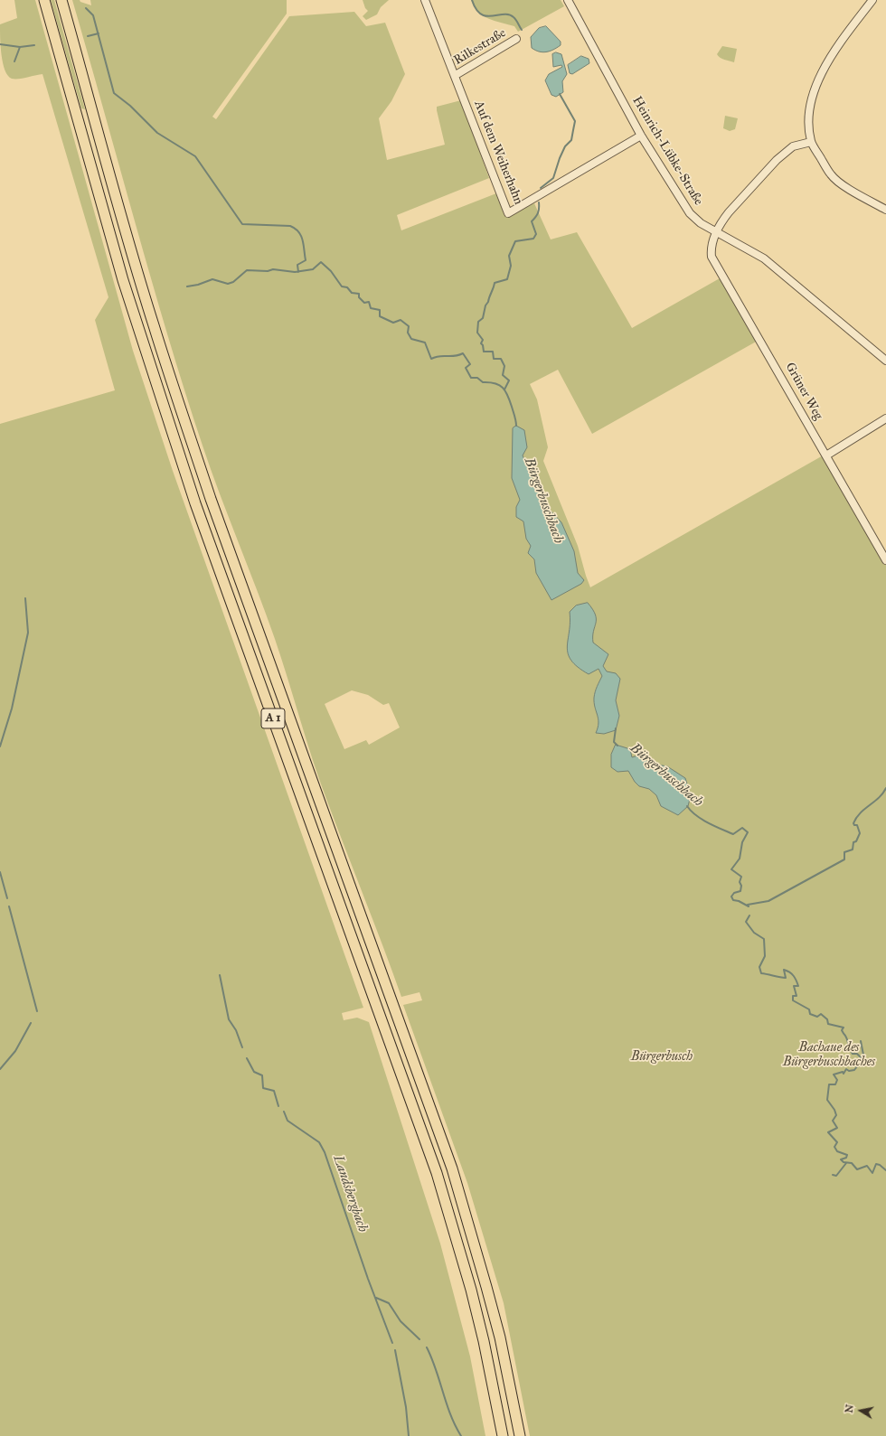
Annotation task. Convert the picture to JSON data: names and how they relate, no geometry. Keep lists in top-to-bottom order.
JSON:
{
  "streets": {
    "highway": ["A 1"],
    "street": [
      "Rilkestraße",
      "Heinrich-Lübke-Straße",
      "Auf dem Weiherhahn",
      "Grüner Weg"
    ]
  },
  "crossings": [
    ["Rilkestraße", "Auf dem Weiherhahn"],
    ["Heinrich-Lübke-Straße", "Auf dem Weiherhahn"],
    ["Heinrich-Lübke-Straße", "Grüner Weg"]
  ],
  "water": ["Bürgerbuschbach", "Landsbergbach"],
  "parks": ["Bachaue des Bürgerbuschbaches", "Bürgerbusch"],
  "north": "left"
}
